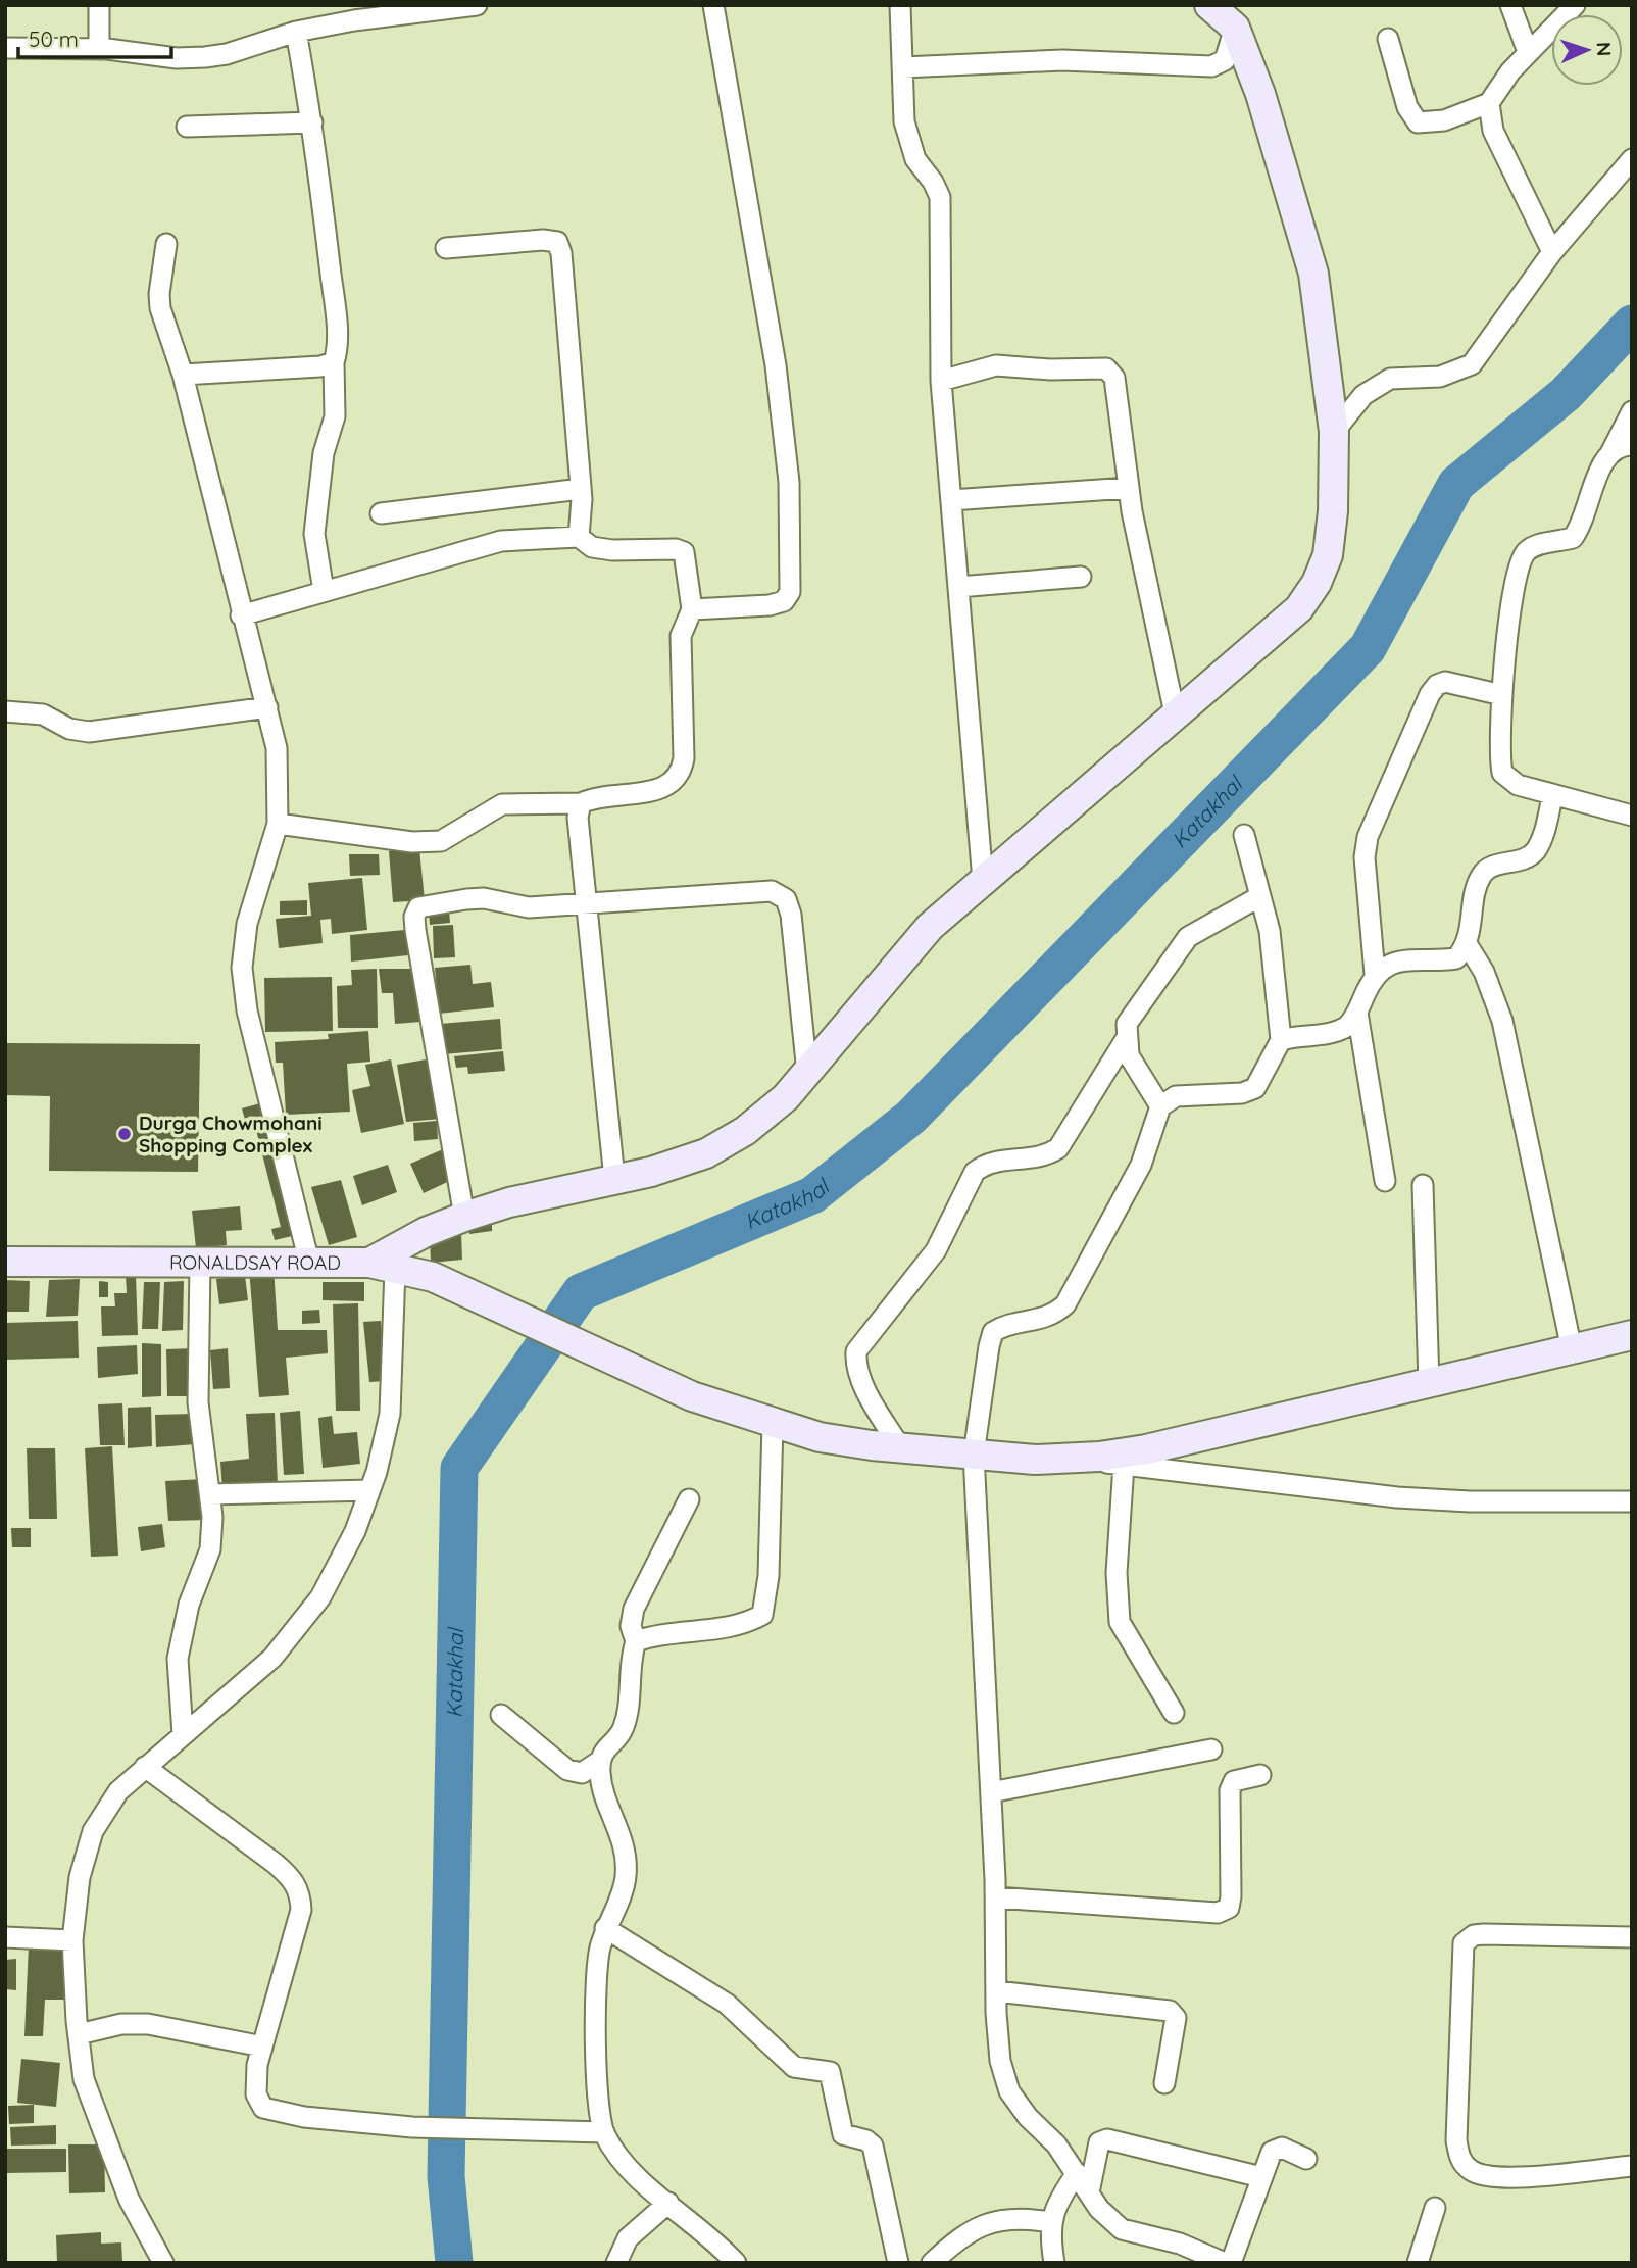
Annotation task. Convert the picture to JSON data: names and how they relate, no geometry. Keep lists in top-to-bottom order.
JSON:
{
  "streets": {
    "street": ["RONALDSAY ROAD"]
  },
  "water": ["Katakhal"],
  "places": ["Durga Chowmohani Shopping Complex"],
  "scale_bar": "50 m",
  "north": "right"
}
